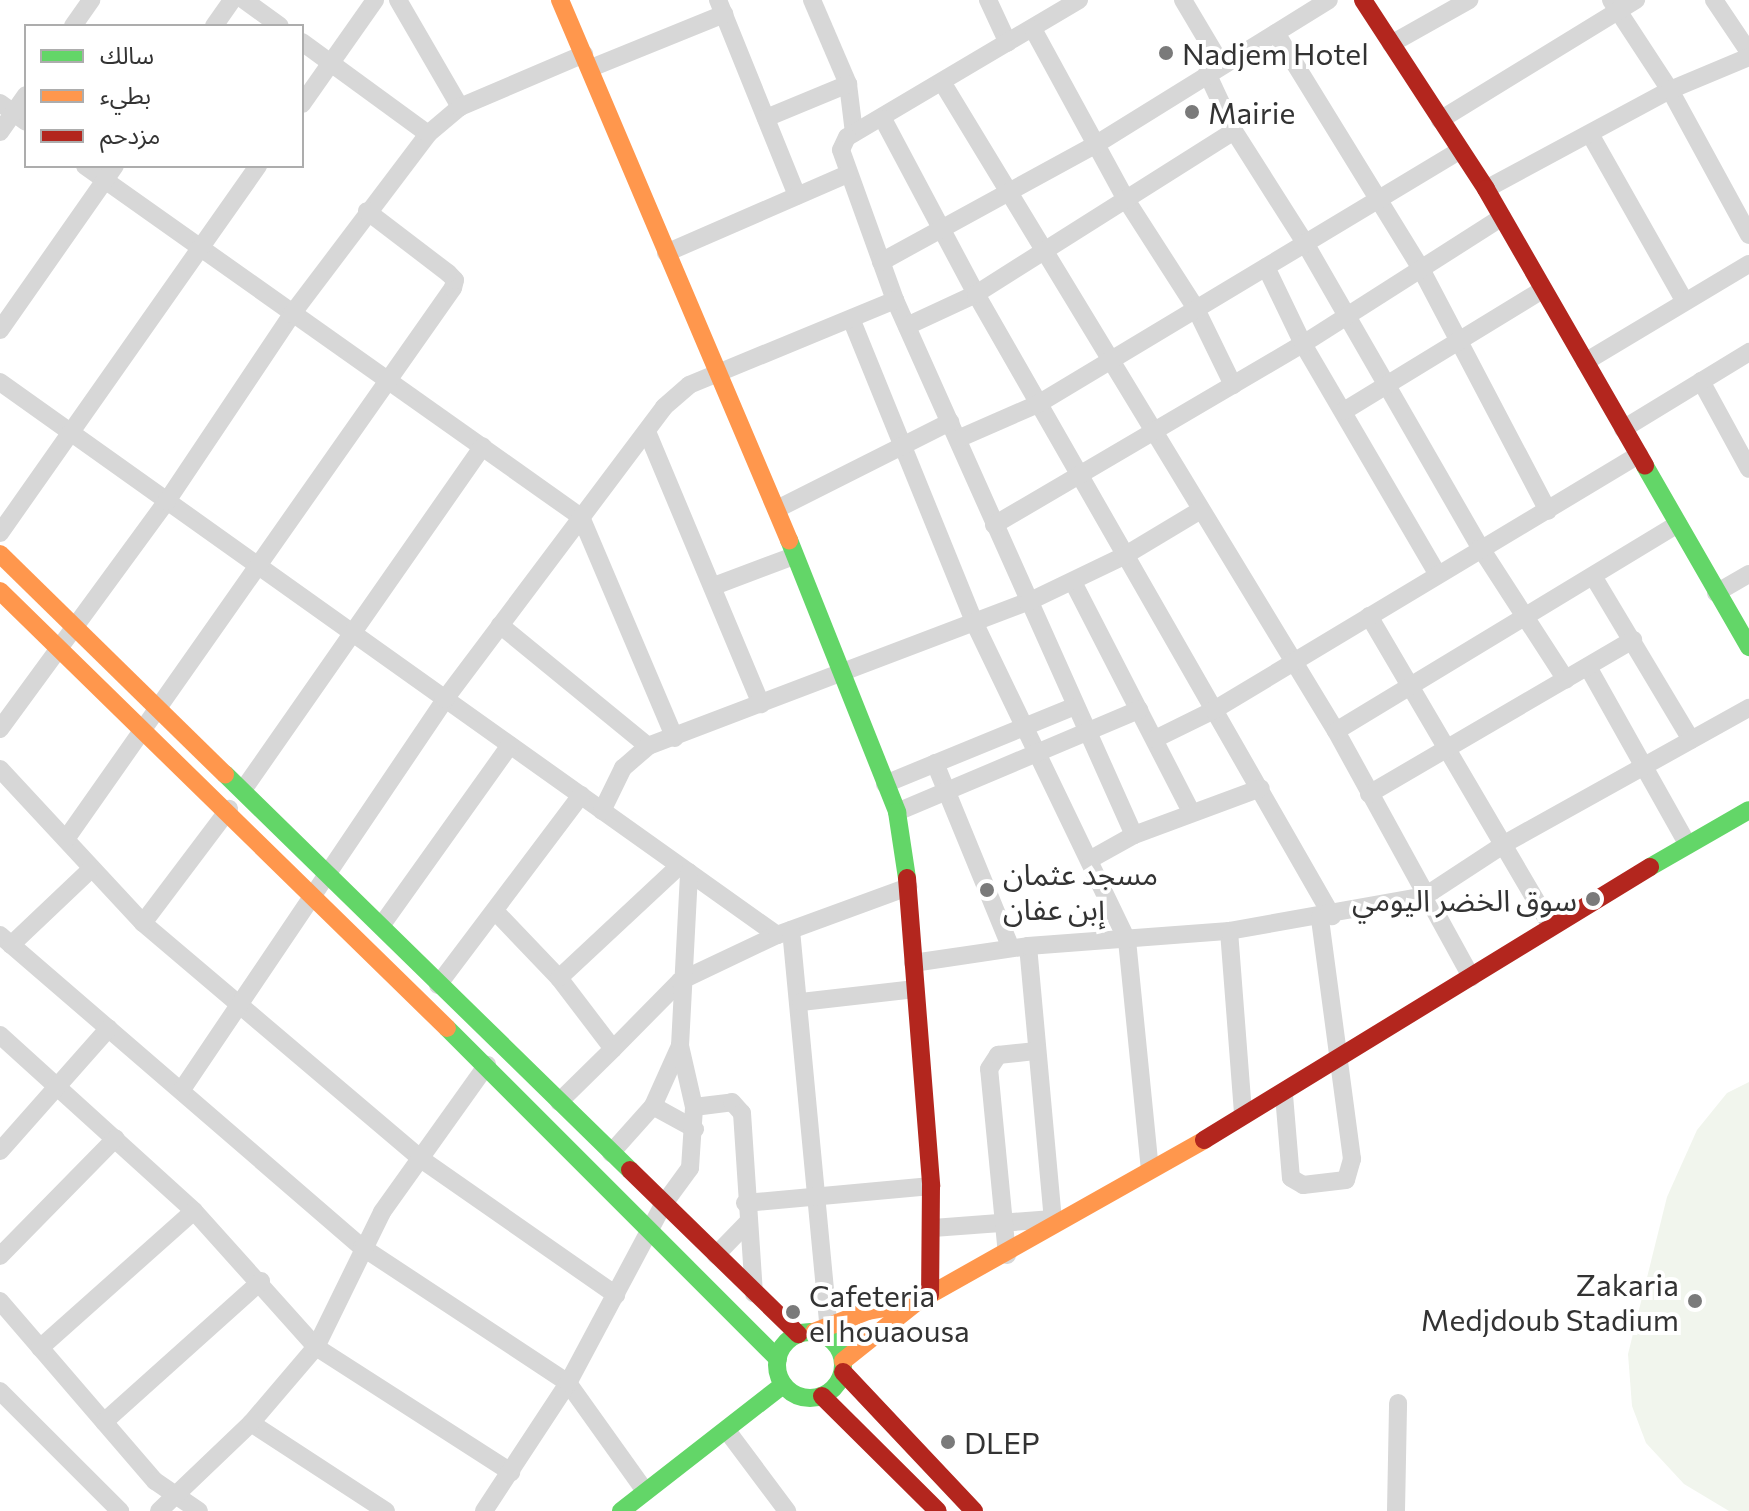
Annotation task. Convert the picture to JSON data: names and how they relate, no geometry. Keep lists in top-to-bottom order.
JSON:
{
  "places": [
    "Nadjem Hotel",
    "Mairie",
    "مسجد عثمان إبن عفان",
    "سوق الخضر اليومي",
    "Zakaria Medjdoub Stadium",
    "Cafeteria el houaousa",
    "DLEP"
  ],
  "legend": ["سالك", "بطيء", "مزدحم"]
}
